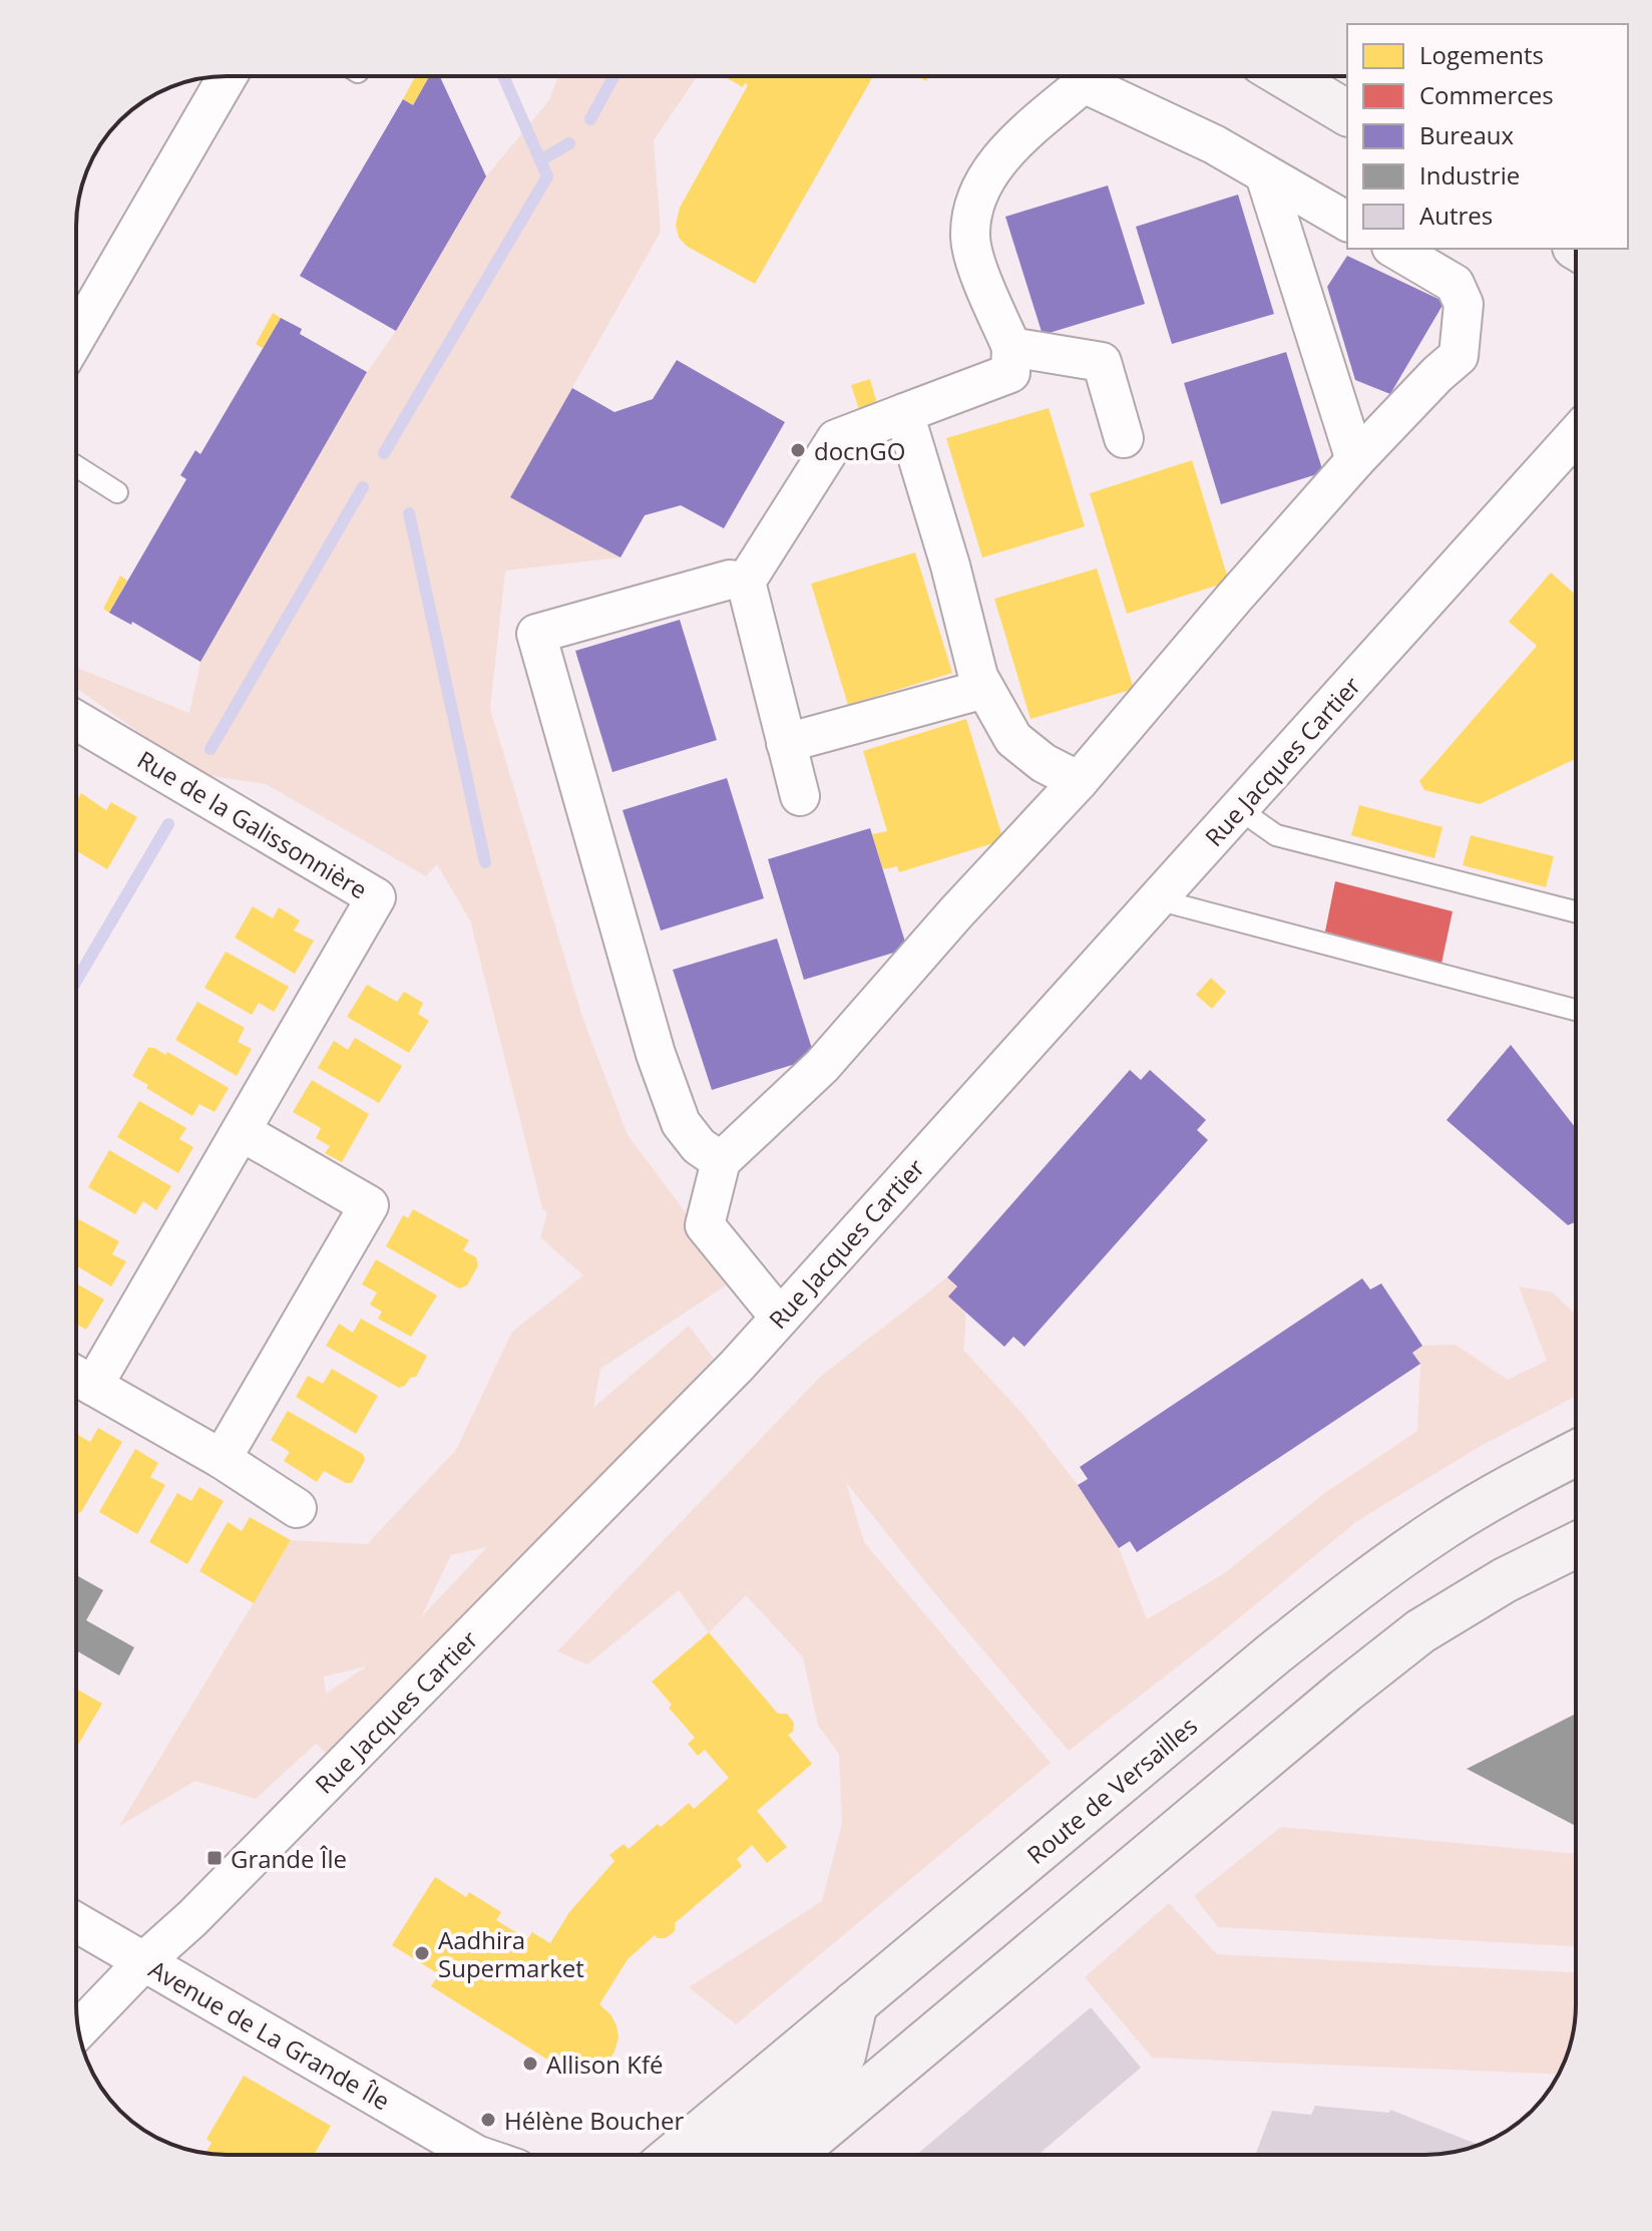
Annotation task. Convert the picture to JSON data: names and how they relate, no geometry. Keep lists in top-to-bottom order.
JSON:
{
  "streets": {
    "main road": ["Route de Versailles"],
    "street": ["Rue Jacques Cartier", "Rue de la Galissonnière", "Avenue de La Grande Île"]
  },
  "crossings": [
    ["Rue Jacques Cartier", "Avenue de La Grande Île"]
  ],
  "places": {
    "other": [
      "docnGO",
      "Aadhira Supermarket",
      "Allison Kfé",
      "Hélène Boucher"
    ],
    "transit": ["Grande Île"]
  },
  "legend": [
    "Logements",
    "Commerces",
    "Bureaux",
    "Industrie",
    "Autres"
  ]
}
